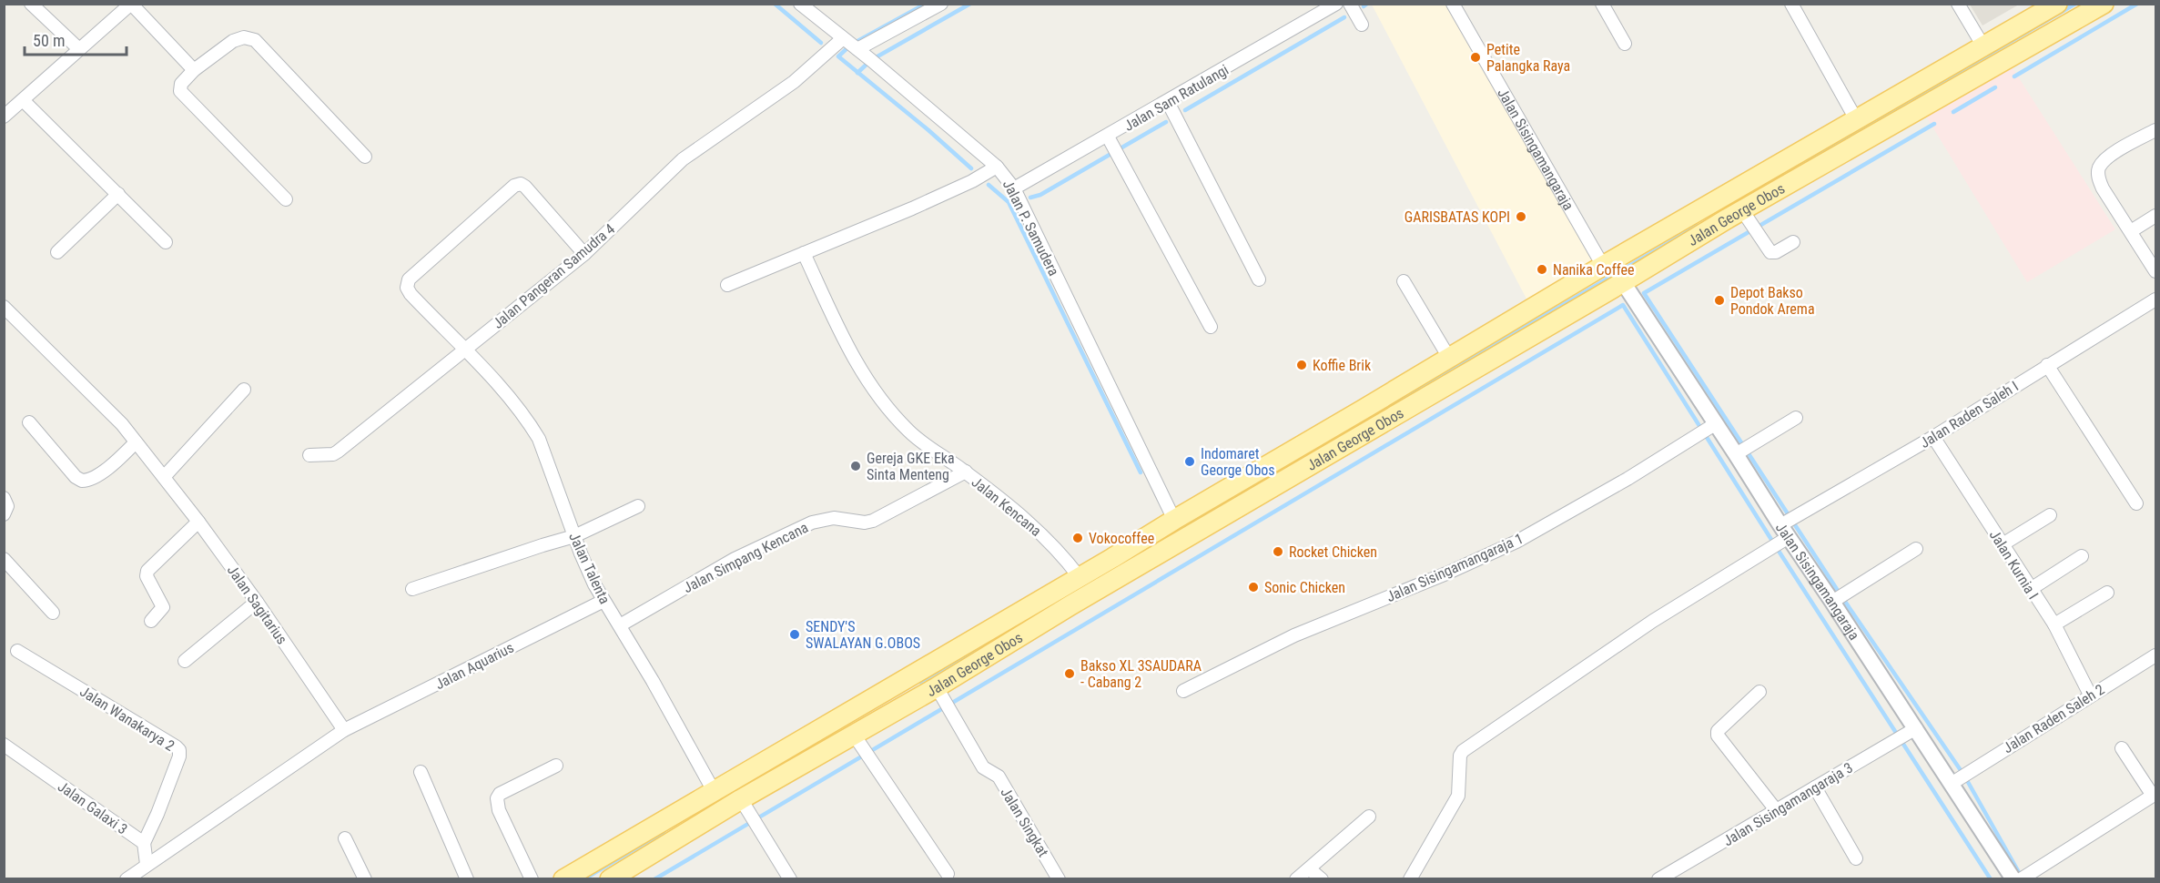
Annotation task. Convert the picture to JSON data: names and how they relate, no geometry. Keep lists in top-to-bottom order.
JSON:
{
  "streets": {
    "main road": ["Jalan George Obos"],
    "street": [
      "Jalan Sam Ratulangi",
      "Jalan Sisingamangaraja",
      "Jalan P. Samudera",
      "Jalan Pangeran Samudra 4",
      "Jalan Raden Saleh I",
      "Jalan Kencana",
      "Jalan Simpang Kencana",
      "Jalan Kurnia I",
      "Jalan Sisingamangaraja 1",
      "Jalan Talenta",
      "Jalan Sagitarius",
      "Jalan Aquarius",
      "Jalan Wanakarya 2",
      "Jalan Raden Saleh 2",
      "Jalan Sisingamangaraja 3",
      "Jalan Galaxi 3",
      "Jalan Singkat"
    ]
  },
  "crossings": [
    ["Jalan Sam Ratulangi", "Jalan P. Samudera"],
    ["Jalan Sisingamangaraja", "Jalan George Obos"],
    ["Jalan Sisingamangaraja", "Jalan Raden Saleh I"],
    ["Jalan Sisingamangaraja", "Jalan Sisingamangaraja 1"],
    ["Jalan Sisingamangaraja", "Jalan Raden Saleh 2"],
    ["Jalan Sisingamangaraja", "Jalan Sisingamangaraja 3"],
    ["Jalan George Obos", "Jalan P. Samudera"],
    ["Jalan George Obos", "Jalan Kencana"],
    ["Jalan George Obos", "Jalan Talenta"],
    ["Jalan George Obos", "Jalan Singkat"],
    ["Jalan P. Samudera", "Jalan Pangeran Samudra 4"],
    ["Jalan Pangeran Samudra 4", "Jalan Talenta"],
    ["Jalan Raden Saleh I", "Jalan Kurnia I"],
    ["Jalan Kencana", "Jalan Simpang Kencana"],
    ["Jalan Simpang Kencana", "Jalan Talenta"],
    ["Jalan Kurnia I", "Jalan Raden Saleh 2"],
    ["Jalan Talenta", "Jalan Aquarius"],
    ["Jalan Sagitarius", "Jalan Aquarius"],
    ["Jalan Wanakarya 2", "Jalan Galaxi 3"]
  ],
  "places": [
    "Petite Palangka Raya",
    "GARISBATAS KOPI",
    "Nanika Coffee",
    "Depot Bakso Pondok Arema",
    "Koffie Brik",
    "Indomaret George Obos",
    "Gereja GKE Eka Sinta Menteng",
    "Vokocoffee",
    "Rocket Chicken",
    "Sonic Chicken",
    "SENDY'S SWALAYAN G.OBOS",
    "Bakso XL 3SAUDARA - Cabang 2"
  ],
  "scale_bar": "50 m"
}
